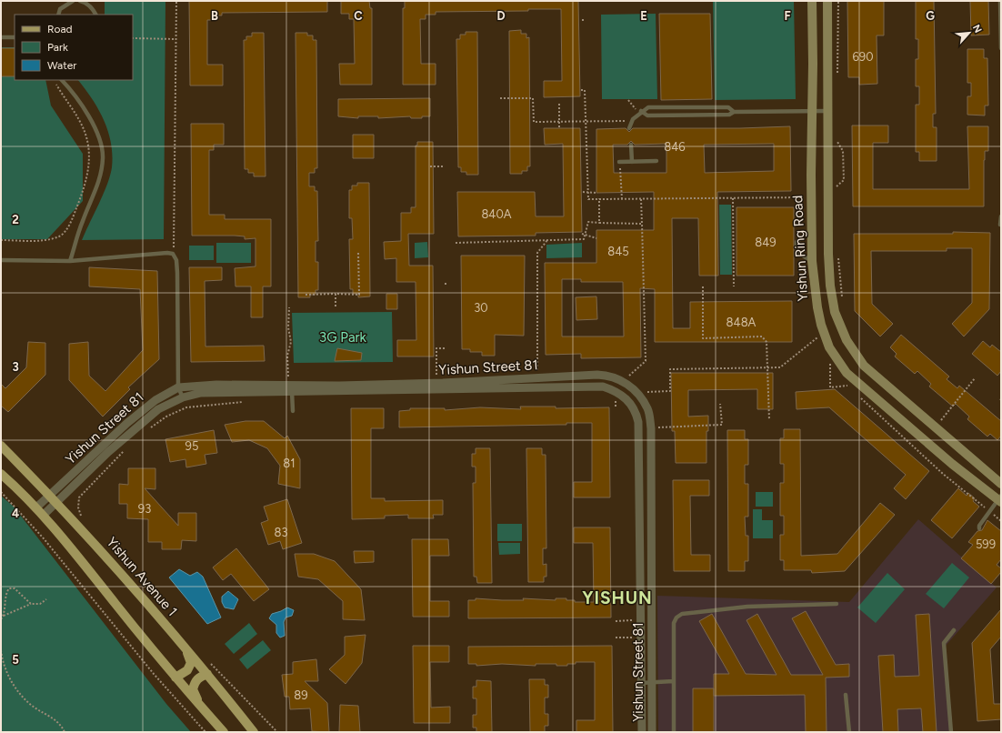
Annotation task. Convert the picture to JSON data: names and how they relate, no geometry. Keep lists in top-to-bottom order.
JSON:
{
  "streets": {
    "main road": ["Yishun Ring Road", "Yishun Avenue 1"],
    "street": ["Yishun Street 81"]
  },
  "crossings": [
    ["Yishun Street 81", "Yishun Avenue 1"]
  ],
  "districts": ["YISHUN"],
  "parks": ["3G Park"],
  "house_numbers": [
    "690",
    "846",
    "840A",
    "849",
    "845",
    "30",
    "848A",
    "95",
    "81",
    "93",
    "83",
    "599",
    "89"
  ],
  "legend": ["Road", "Park", "Water"],
  "north": "top right",
  "grid": {
    "columns": [
      "B",
      "C",
      "D",
      "E",
      "F",
      "G"
    ],
    "rows": [
      "2",
      "3",
      "4",
      "5"
    ]
  }
}
